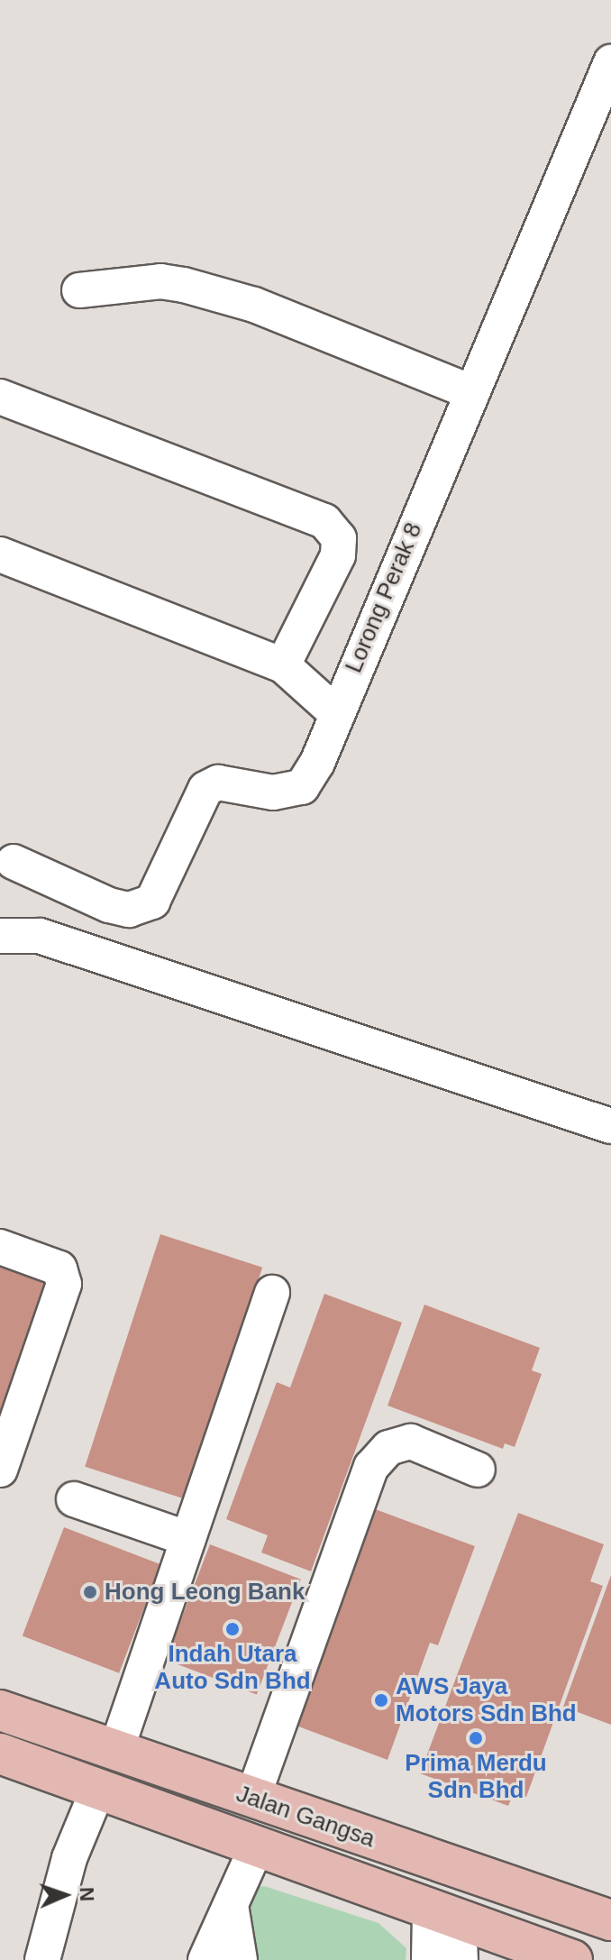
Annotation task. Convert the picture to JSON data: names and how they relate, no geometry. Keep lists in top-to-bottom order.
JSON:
{
  "streets": {
    "main road": ["Jalan Gangsa"],
    "street": ["Lorong Perak 8"]
  },
  "places": [
    "Hong Leong Bank",
    "Indah Utara Auto Sdn Bhd",
    "AWS Jaya Motors Sdn Bhd",
    "Prima Merdu Sdn Bhd"
  ],
  "north": "right"
}
